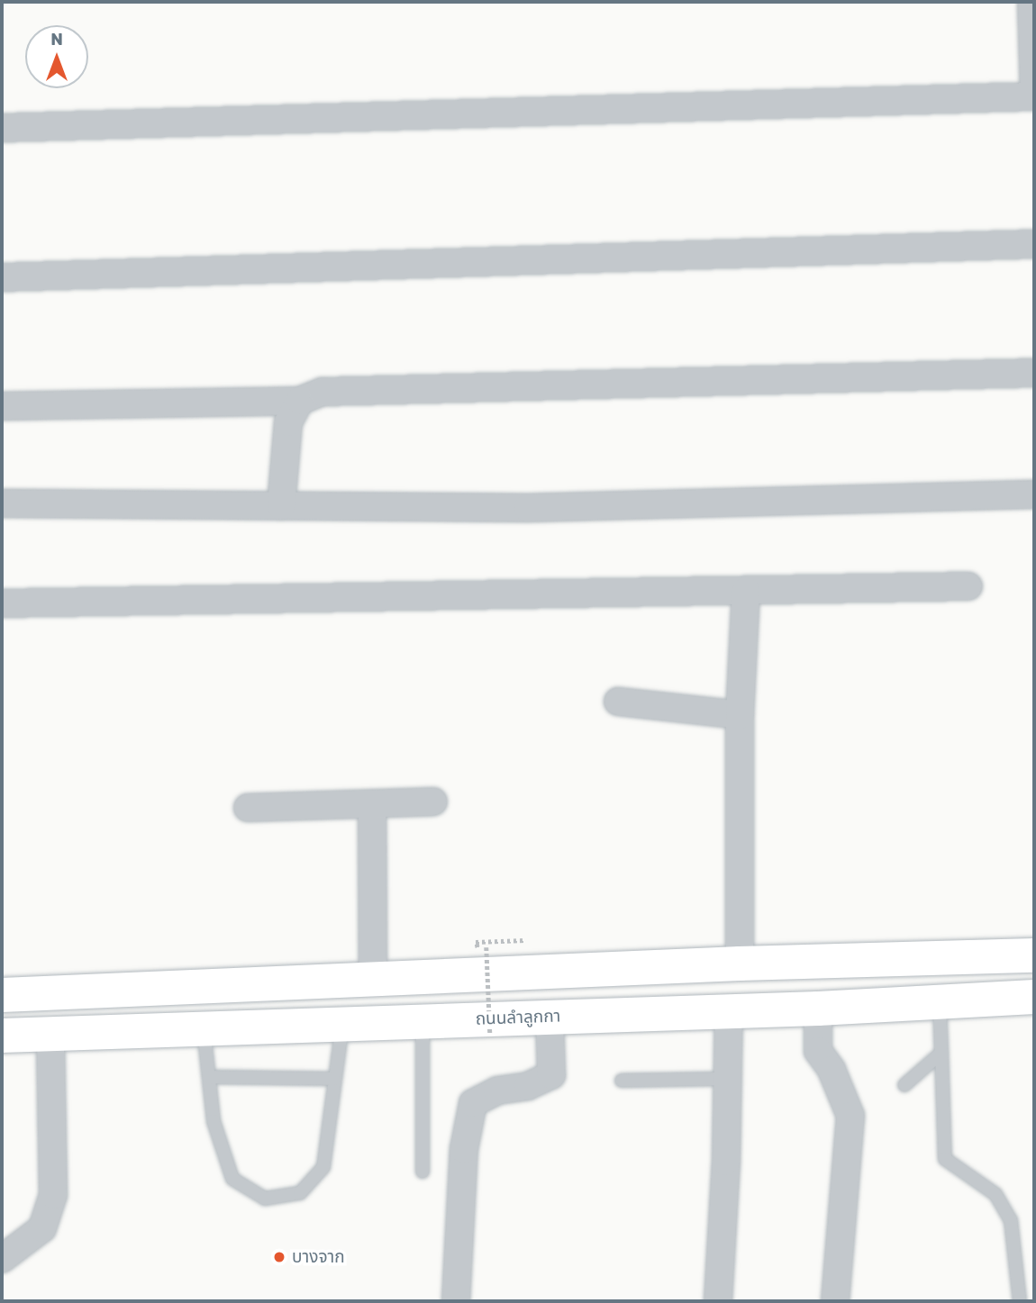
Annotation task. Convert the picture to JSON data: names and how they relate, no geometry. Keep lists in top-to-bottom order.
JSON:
{
  "streets": {
    "main road": ["ถนนลำลูกกา"]
  },
  "places": ["บางจาก"],
  "north": "top"
}
